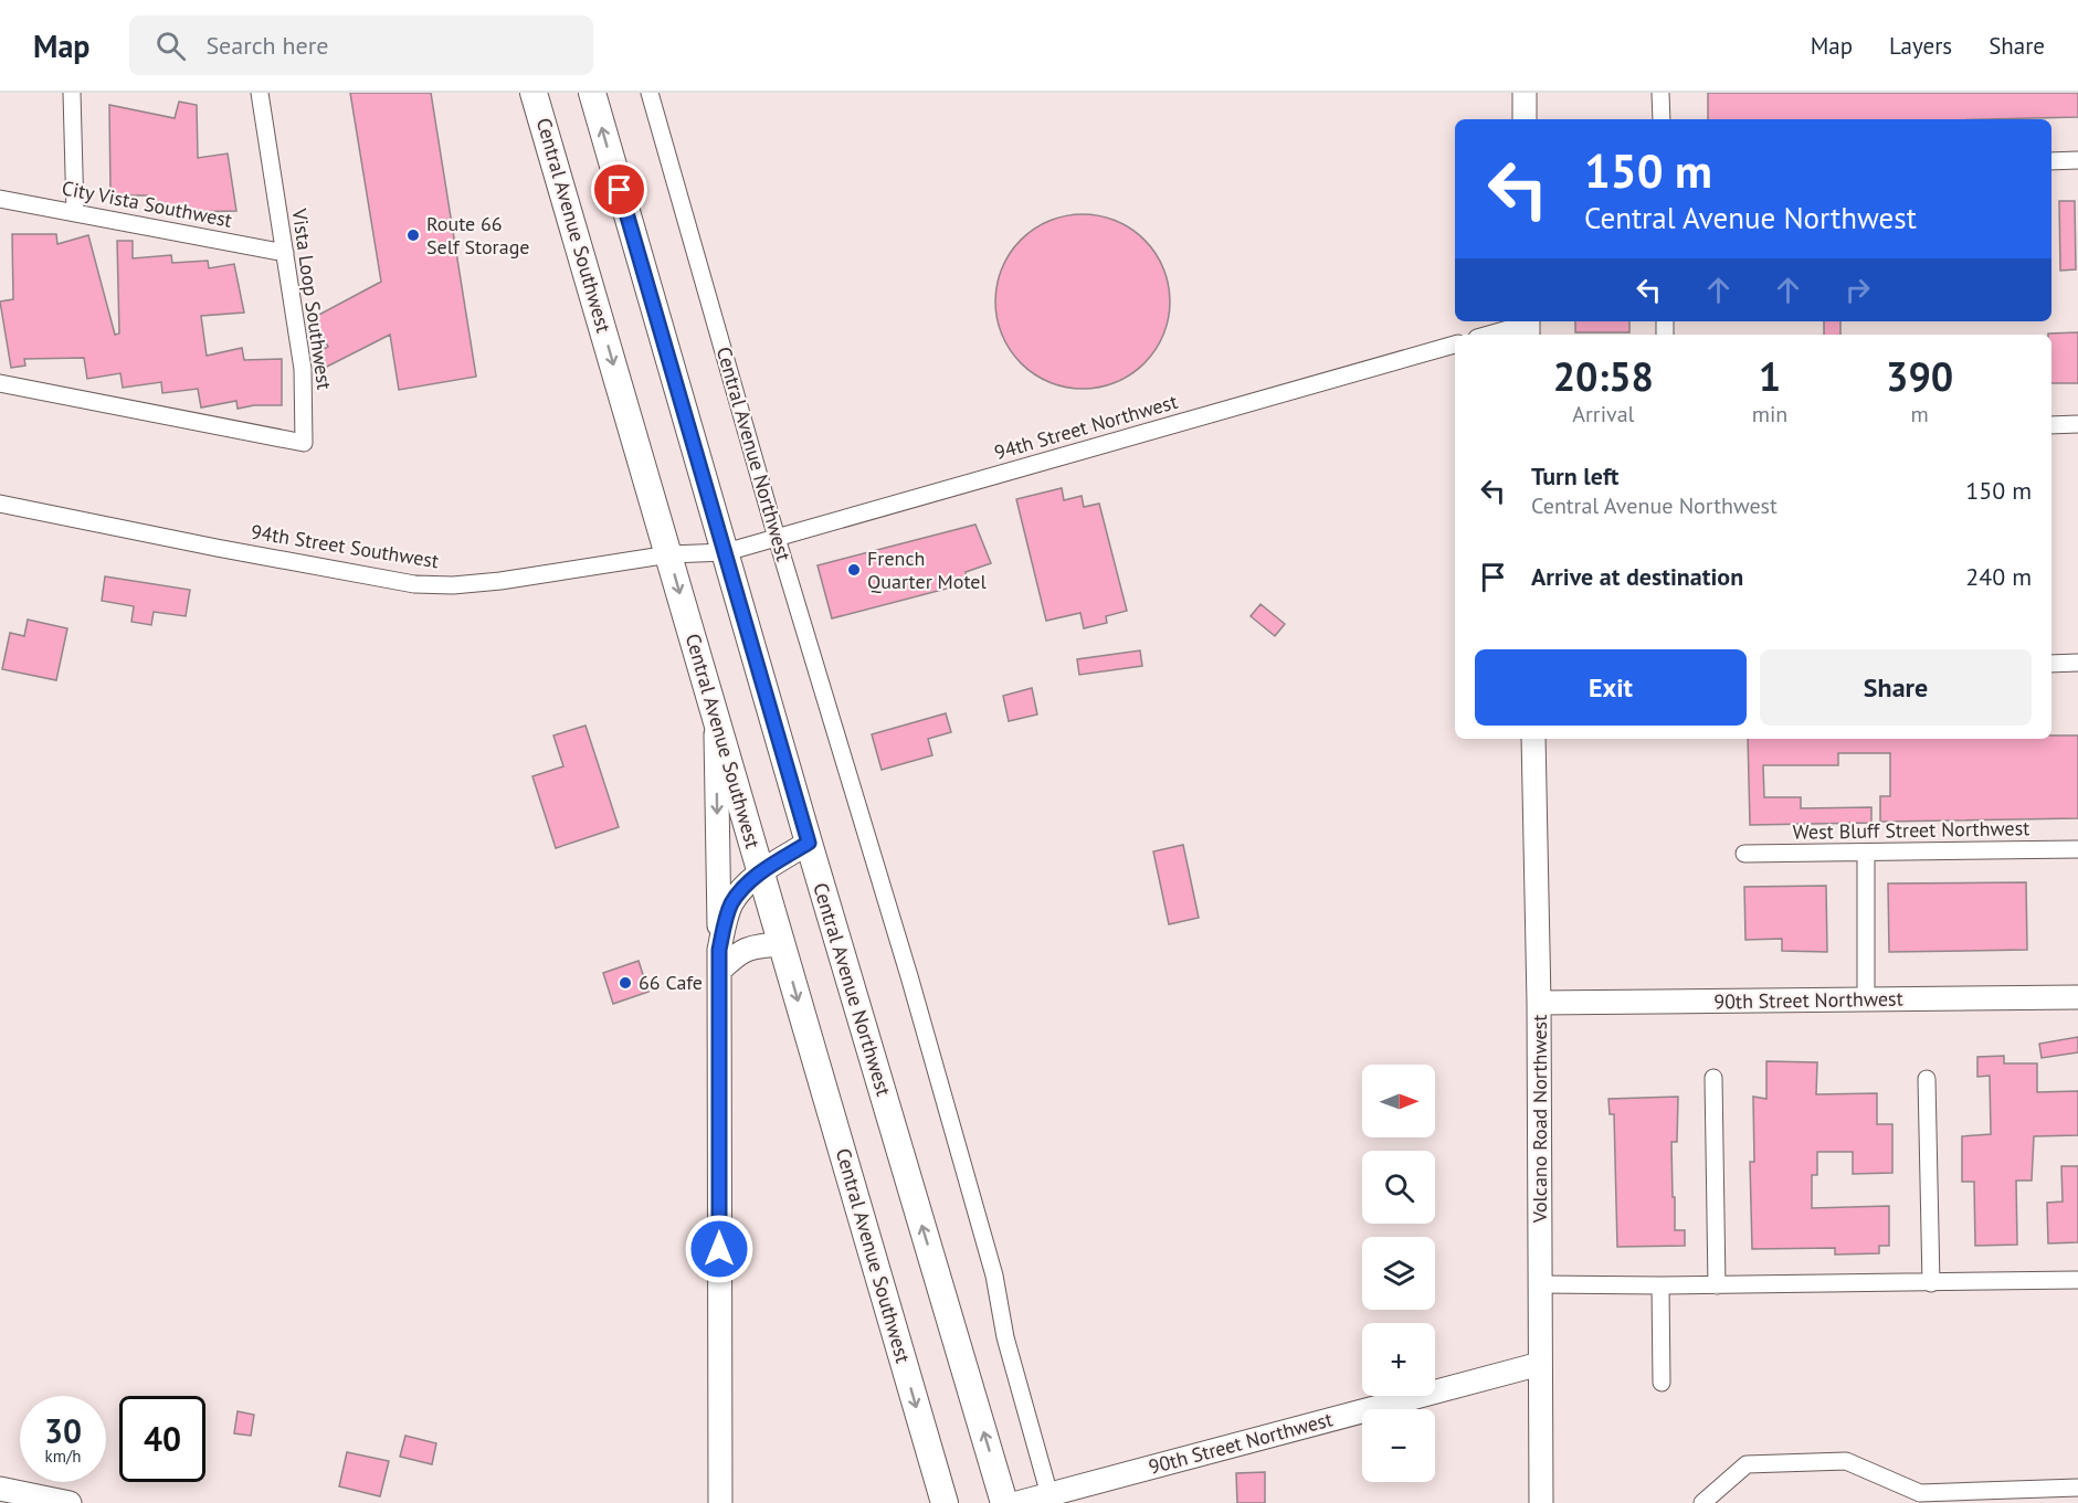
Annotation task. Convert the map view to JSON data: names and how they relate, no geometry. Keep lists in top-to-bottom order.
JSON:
{
  "streets": {
    "main road": ["Central Avenue Southwest", "Central Avenue Northwest"],
    "street": [
      "City Vista Southwest",
      "Vista Loop Southwest",
      "94th Street Northwest",
      "94th Street Southwest",
      "West Bluff Street Northwest",
      "90th Street Northwest",
      "Volcano Road Northwest"
    ]
  },
  "crossings": [
    ["City Vista Southwest", "Vista Loop Southwest"],
    ["Central Avenue Southwest", "94th Street Southwest"],
    ["94th Street Northwest", "Central Avenue Northwest"],
    ["94th Street Northwest", "94th Street Southwest"],
    ["Central Avenue Northwest", "94th Street Southwest"],
    ["Central Avenue Northwest", "90th Street Northwest"],
    ["90th Street Northwest", "Volcano Road Northwest"]
  ],
  "one_way": ["Central Avenue Southwest", "Central Avenue Northwest"],
  "places": ["Route 66 Self Storage", "French Quarter Motel", "66 Cafe"],
  "north": "right",
  "page": {
    "header": "Map",
    "search": "Search here",
    "nav": ["Map", "Layers", "Share"],
    "turn": ["150 m", "Central Avenue Northwest"],
    "eta": [
      "20:58",
      "Arrival",
      "1",
      "min",
      "390",
      "m"
    ],
    "list": [
      {
        "name": "Turn left",
        "note": "Central Avenue Northwest",
        "value": "150 m"
      },
      {
        "name": "Arrive at destination",
        "value": "240 m"
      }
    ],
    "buttons": ["Exit", "Share"],
    "map_buttons": ["+", "−"],
    "speed": "30 km/h",
    "limit": "40"
  }
}
